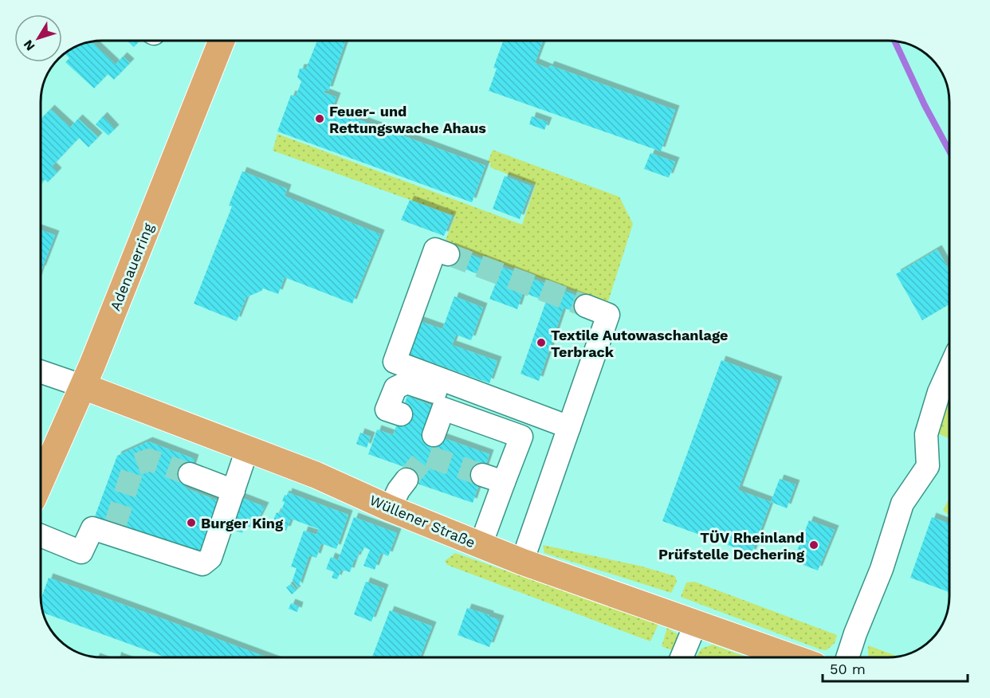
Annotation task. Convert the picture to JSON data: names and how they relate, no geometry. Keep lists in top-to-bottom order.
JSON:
{
  "streets": {
    "main road": ["Adenauerring", "Wüllener Straße"]
  },
  "crossings": [
    ["Adenauerring", "Wüllener Straße"]
  ],
  "places": [
    "Feuer- und Rettungswache Ahaus",
    "Textile Autowaschanlage Terbrack",
    "Burger King",
    "TÜV Rheinland Prüfstelle Dechering"
  ],
  "scale_bar": "50 m",
  "north": "bottom left"
}
